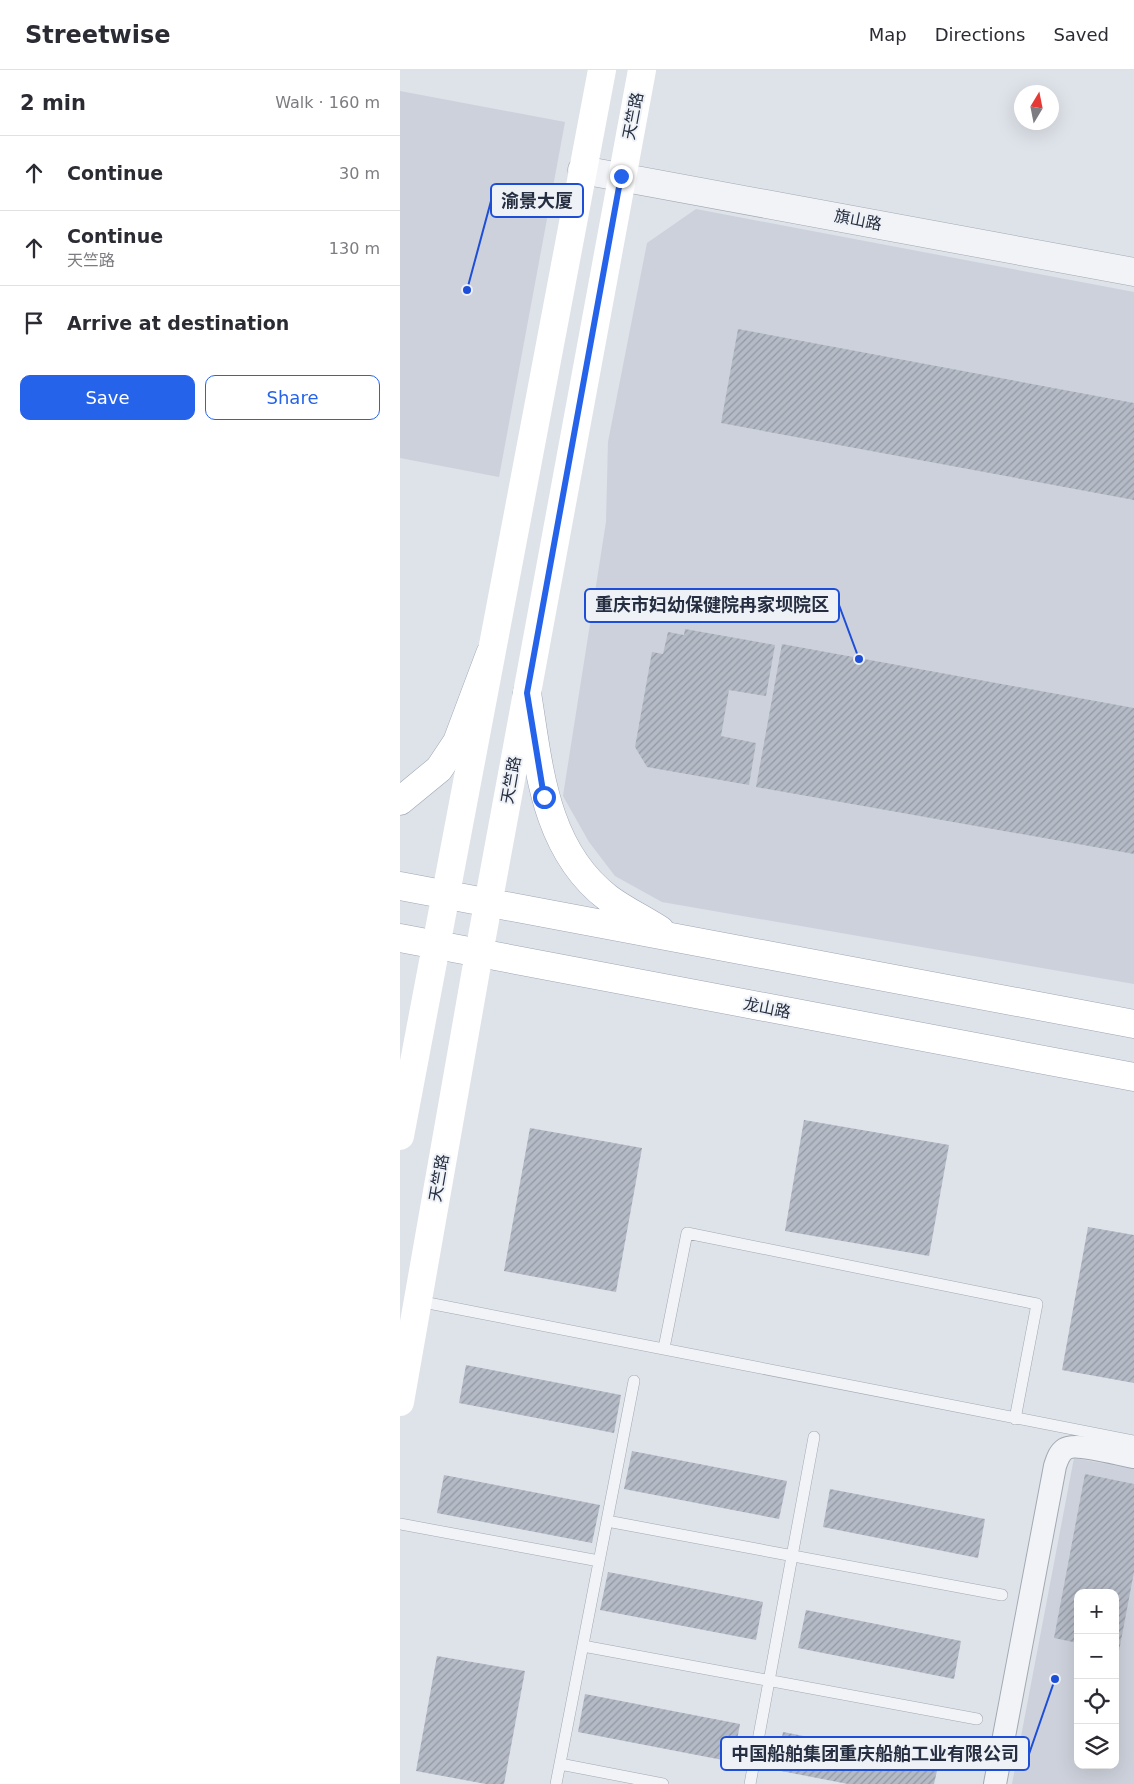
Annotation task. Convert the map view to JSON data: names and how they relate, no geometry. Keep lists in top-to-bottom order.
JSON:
{
  "streets": {
    "main road": ["天竺路", "龙山路"],
    "street": ["旗山路"]
  },
  "crossings": [
    ["天竺路", "旗山路"],
    ["天竺路", "龙山路"]
  ],
  "places": ["渝景大厦", "重庆市妇幼保健院冉家坝院区", "中国船舶集团重庆船舶工业有限公司"],
  "north": "top",
  "page": {
    "header": "Streetwise",
    "nav": ["Map", "Directions", "Saved"],
    "heading": ["2 min", "Walk · 160 m"],
    "list": [
      ["Continue", "30 m"],
      ["Continue", "天竺路", "130 m"],
      "Arrive at destination"
    ],
    "buttons": ["Save", "Share"],
    "map_buttons": ["+", "−"]
  }
}
